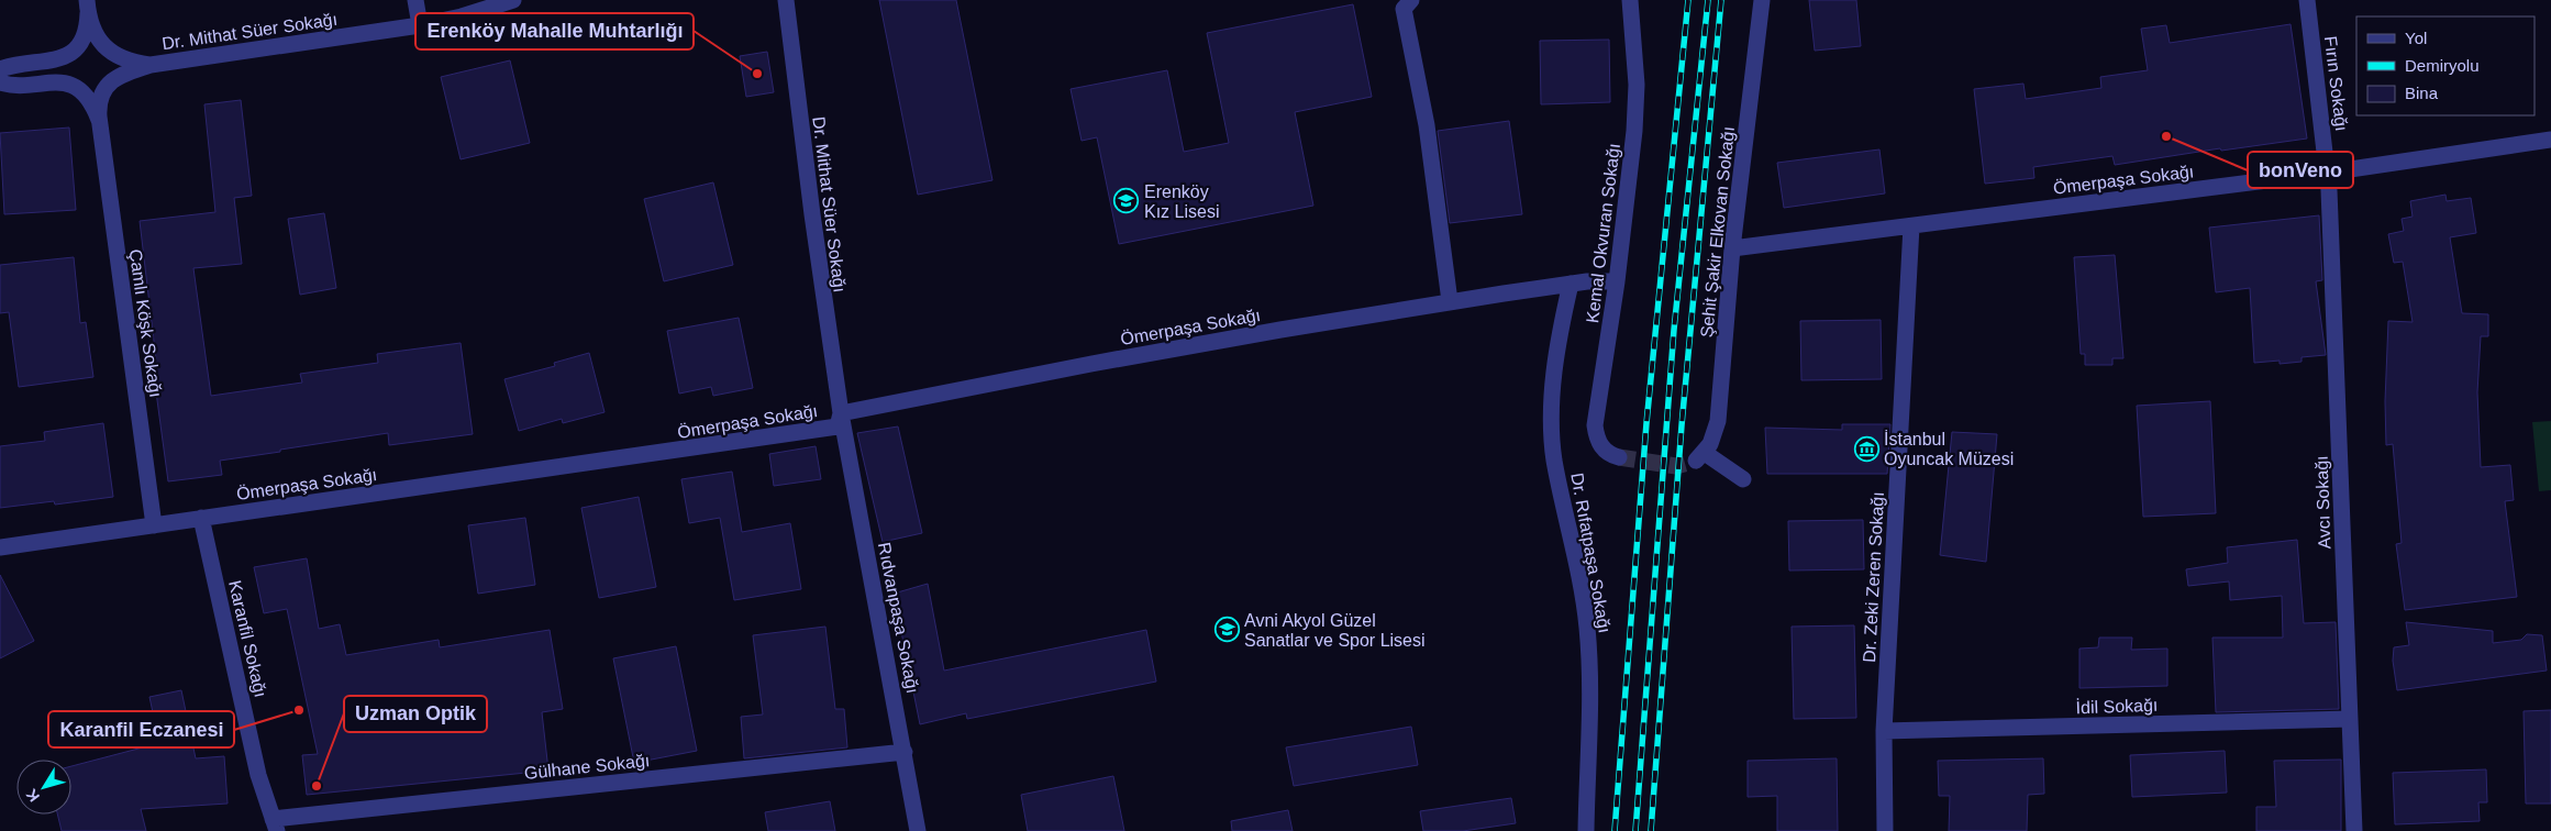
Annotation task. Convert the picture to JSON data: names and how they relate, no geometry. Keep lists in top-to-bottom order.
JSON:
{
  "streets": {
    "street": [
      "Dr. Mithat Süer Sokağı",
      "Fırın Sokağı",
      "Ömerpaşa Sokağı",
      "Şehit Şakir Elkovan Sokağı",
      "Kemal Okvuran Sokağı",
      "Çamlı Köşk Sokağı",
      "Avcı Sokağı",
      "Dr. Rıfatpaşa Sokağı",
      "Dr. Zeki Zeren Sokağı",
      "Rıdvanpaşa Sokağı",
      "Karanfil Sokağı",
      "İdil Sokağı",
      "Gülhane Sokağı"
    ]
  },
  "crossings": [
    ["Dr. Mithat Süer Sokağı", "Ömerpaşa Sokağı"],
    ["Dr. Mithat Süer Sokağı", "Çamlı Köşk Sokağı"],
    ["Dr. Mithat Süer Sokağı", "Rıdvanpaşa Sokağı"],
    ["Fırın Sokağı", "Ömerpaşa Sokağı"],
    ["Fırın Sokağı", "Avcı Sokağı"],
    ["Ömerpaşa Sokağı", "Şehit Şakir Elkovan Sokağı"],
    ["Ömerpaşa Sokağı", "Kemal Okvuran Sokağı"],
    ["Ömerpaşa Sokağı", "Çamlı Köşk Sokağı"],
    ["Ömerpaşa Sokağı", "Avcı Sokağı"],
    ["Ömerpaşa Sokağı", "Dr. Rıfatpaşa Sokağı"],
    ["Ömerpaşa Sokağı", "Dr. Zeki Zeren Sokağı"],
    ["Ömerpaşa Sokağı", "Rıdvanpaşa Sokağı"],
    ["Ömerpaşa Sokağı", "Karanfil Sokağı"],
    ["Avcı Sokağı", "İdil Sokağı"],
    ["Dr. Zeki Zeren Sokağı", "İdil Sokağı"],
    ["Rıdvanpaşa Sokağı", "Gülhane Sokağı"],
    ["Karanfil Sokağı", "Gülhane Sokağı"]
  ],
  "places": {
    "other": [
      "Erenköy Mahalle Muhtarlığı",
      "bonVeno",
      "Karanfil Eczanesi",
      "Uzman Optik"
    ],
    "school or university": ["Erenköy Kız Lisesi", "Avni Akyol Güzel Sanatlar ve Spor Lisesi"],
    "museum": ["İstanbul Oyuncak Müzesi"]
  },
  "legend": ["Yol", "Demiryolu", "Bina"],
  "north": "bottom left"
}
